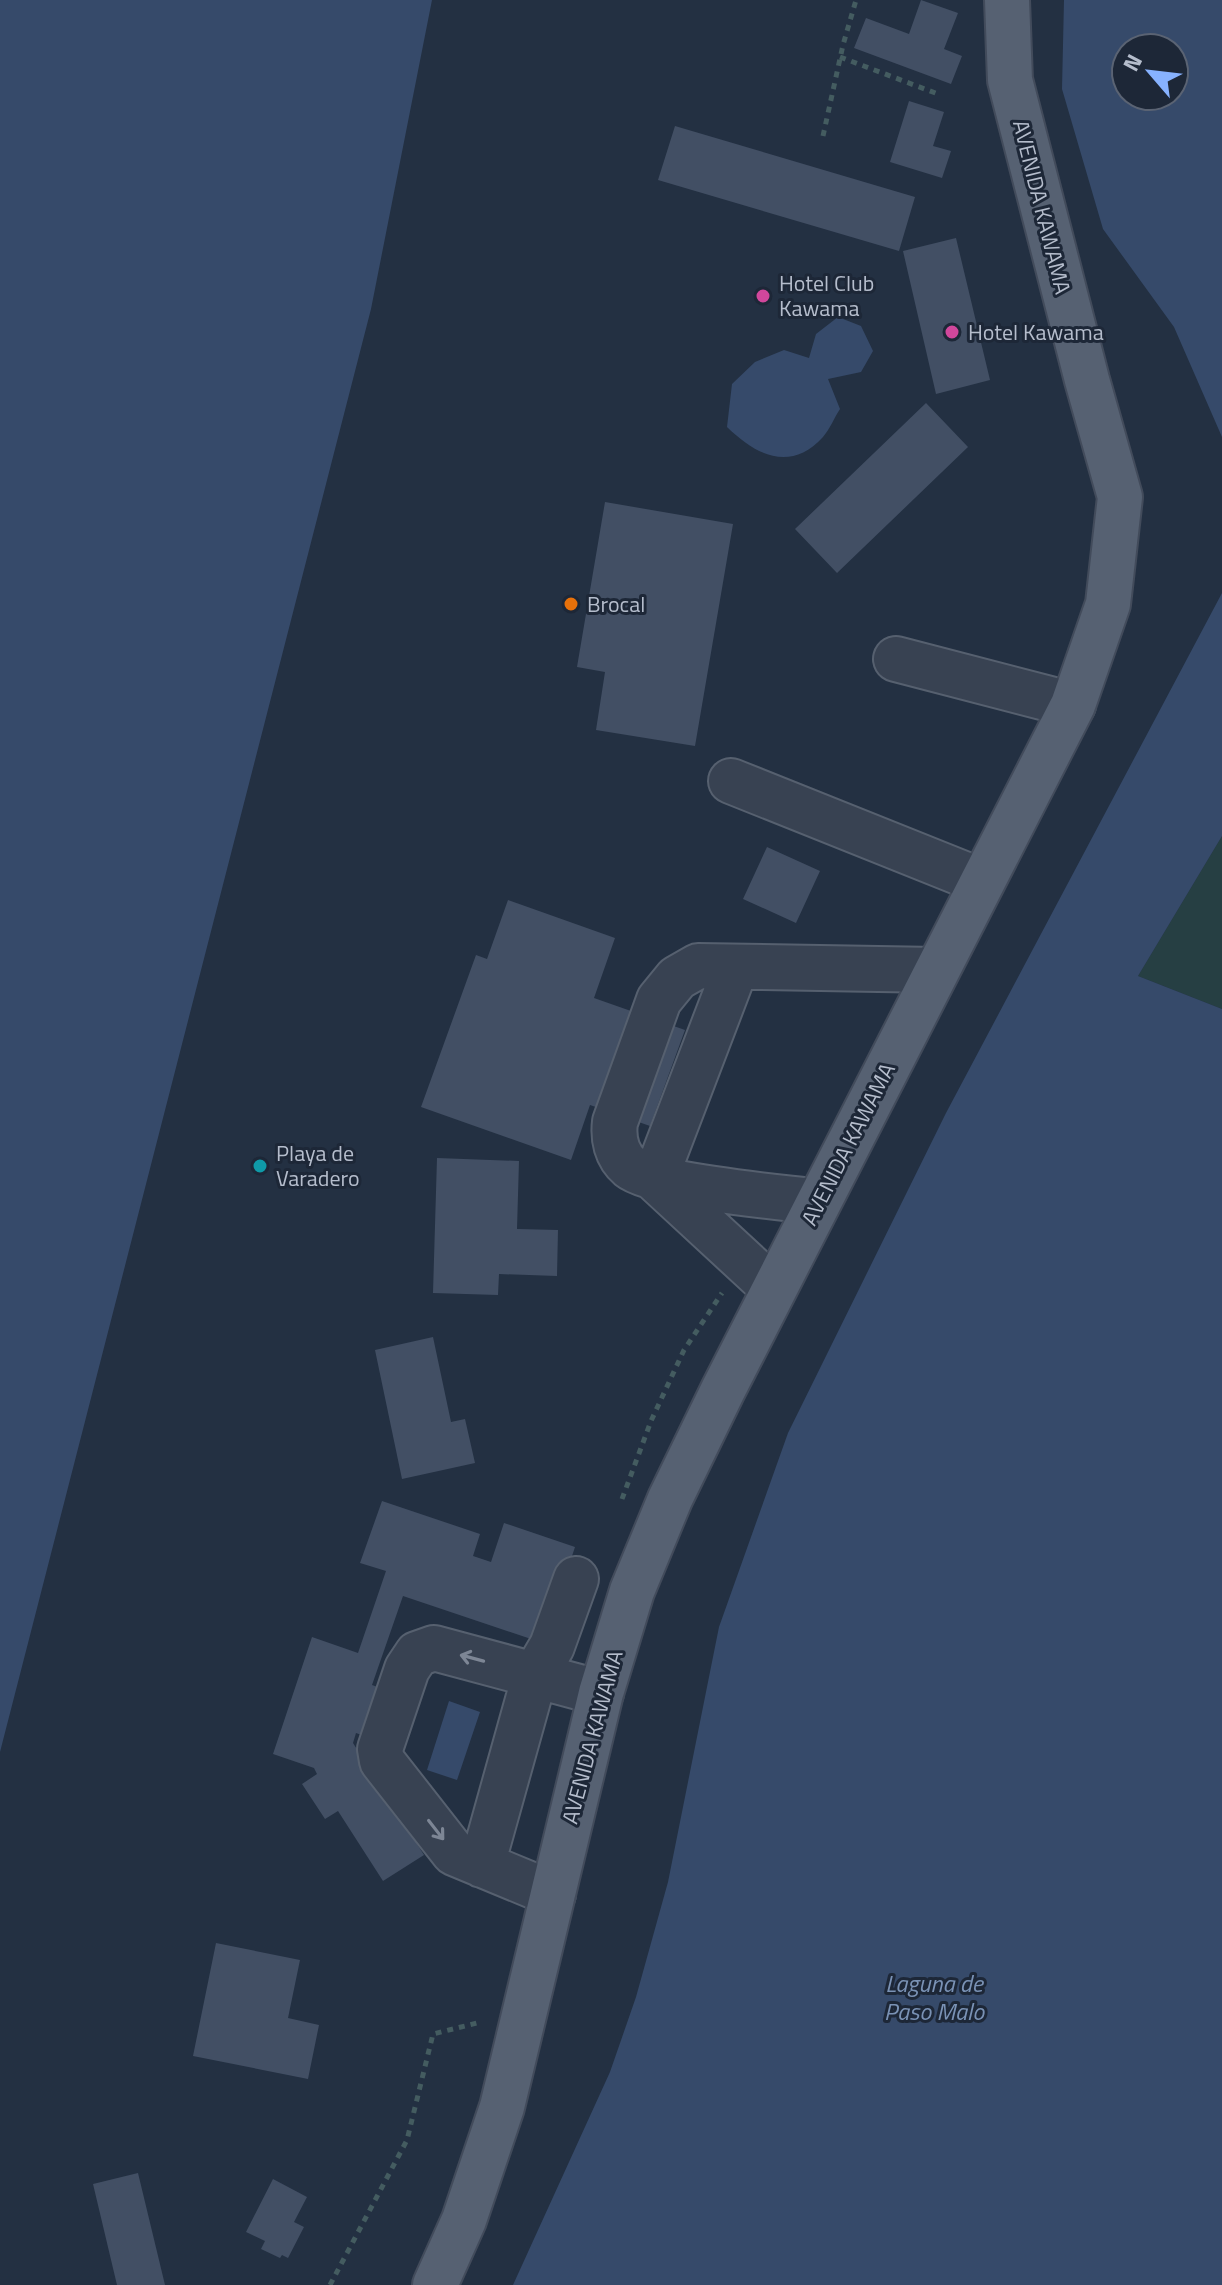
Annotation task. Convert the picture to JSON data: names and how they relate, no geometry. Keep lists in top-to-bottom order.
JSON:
{
  "streets": {
    "main road": ["AVENIDA KAWAMA"]
  },
  "water": ["Laguna de Paso Malo"],
  "places": [
    "Hotel Club Kawama",
    "Hotel Kawama",
    "Brocal",
    "Playa de Varadero"
  ],
  "north": "top left"
}
